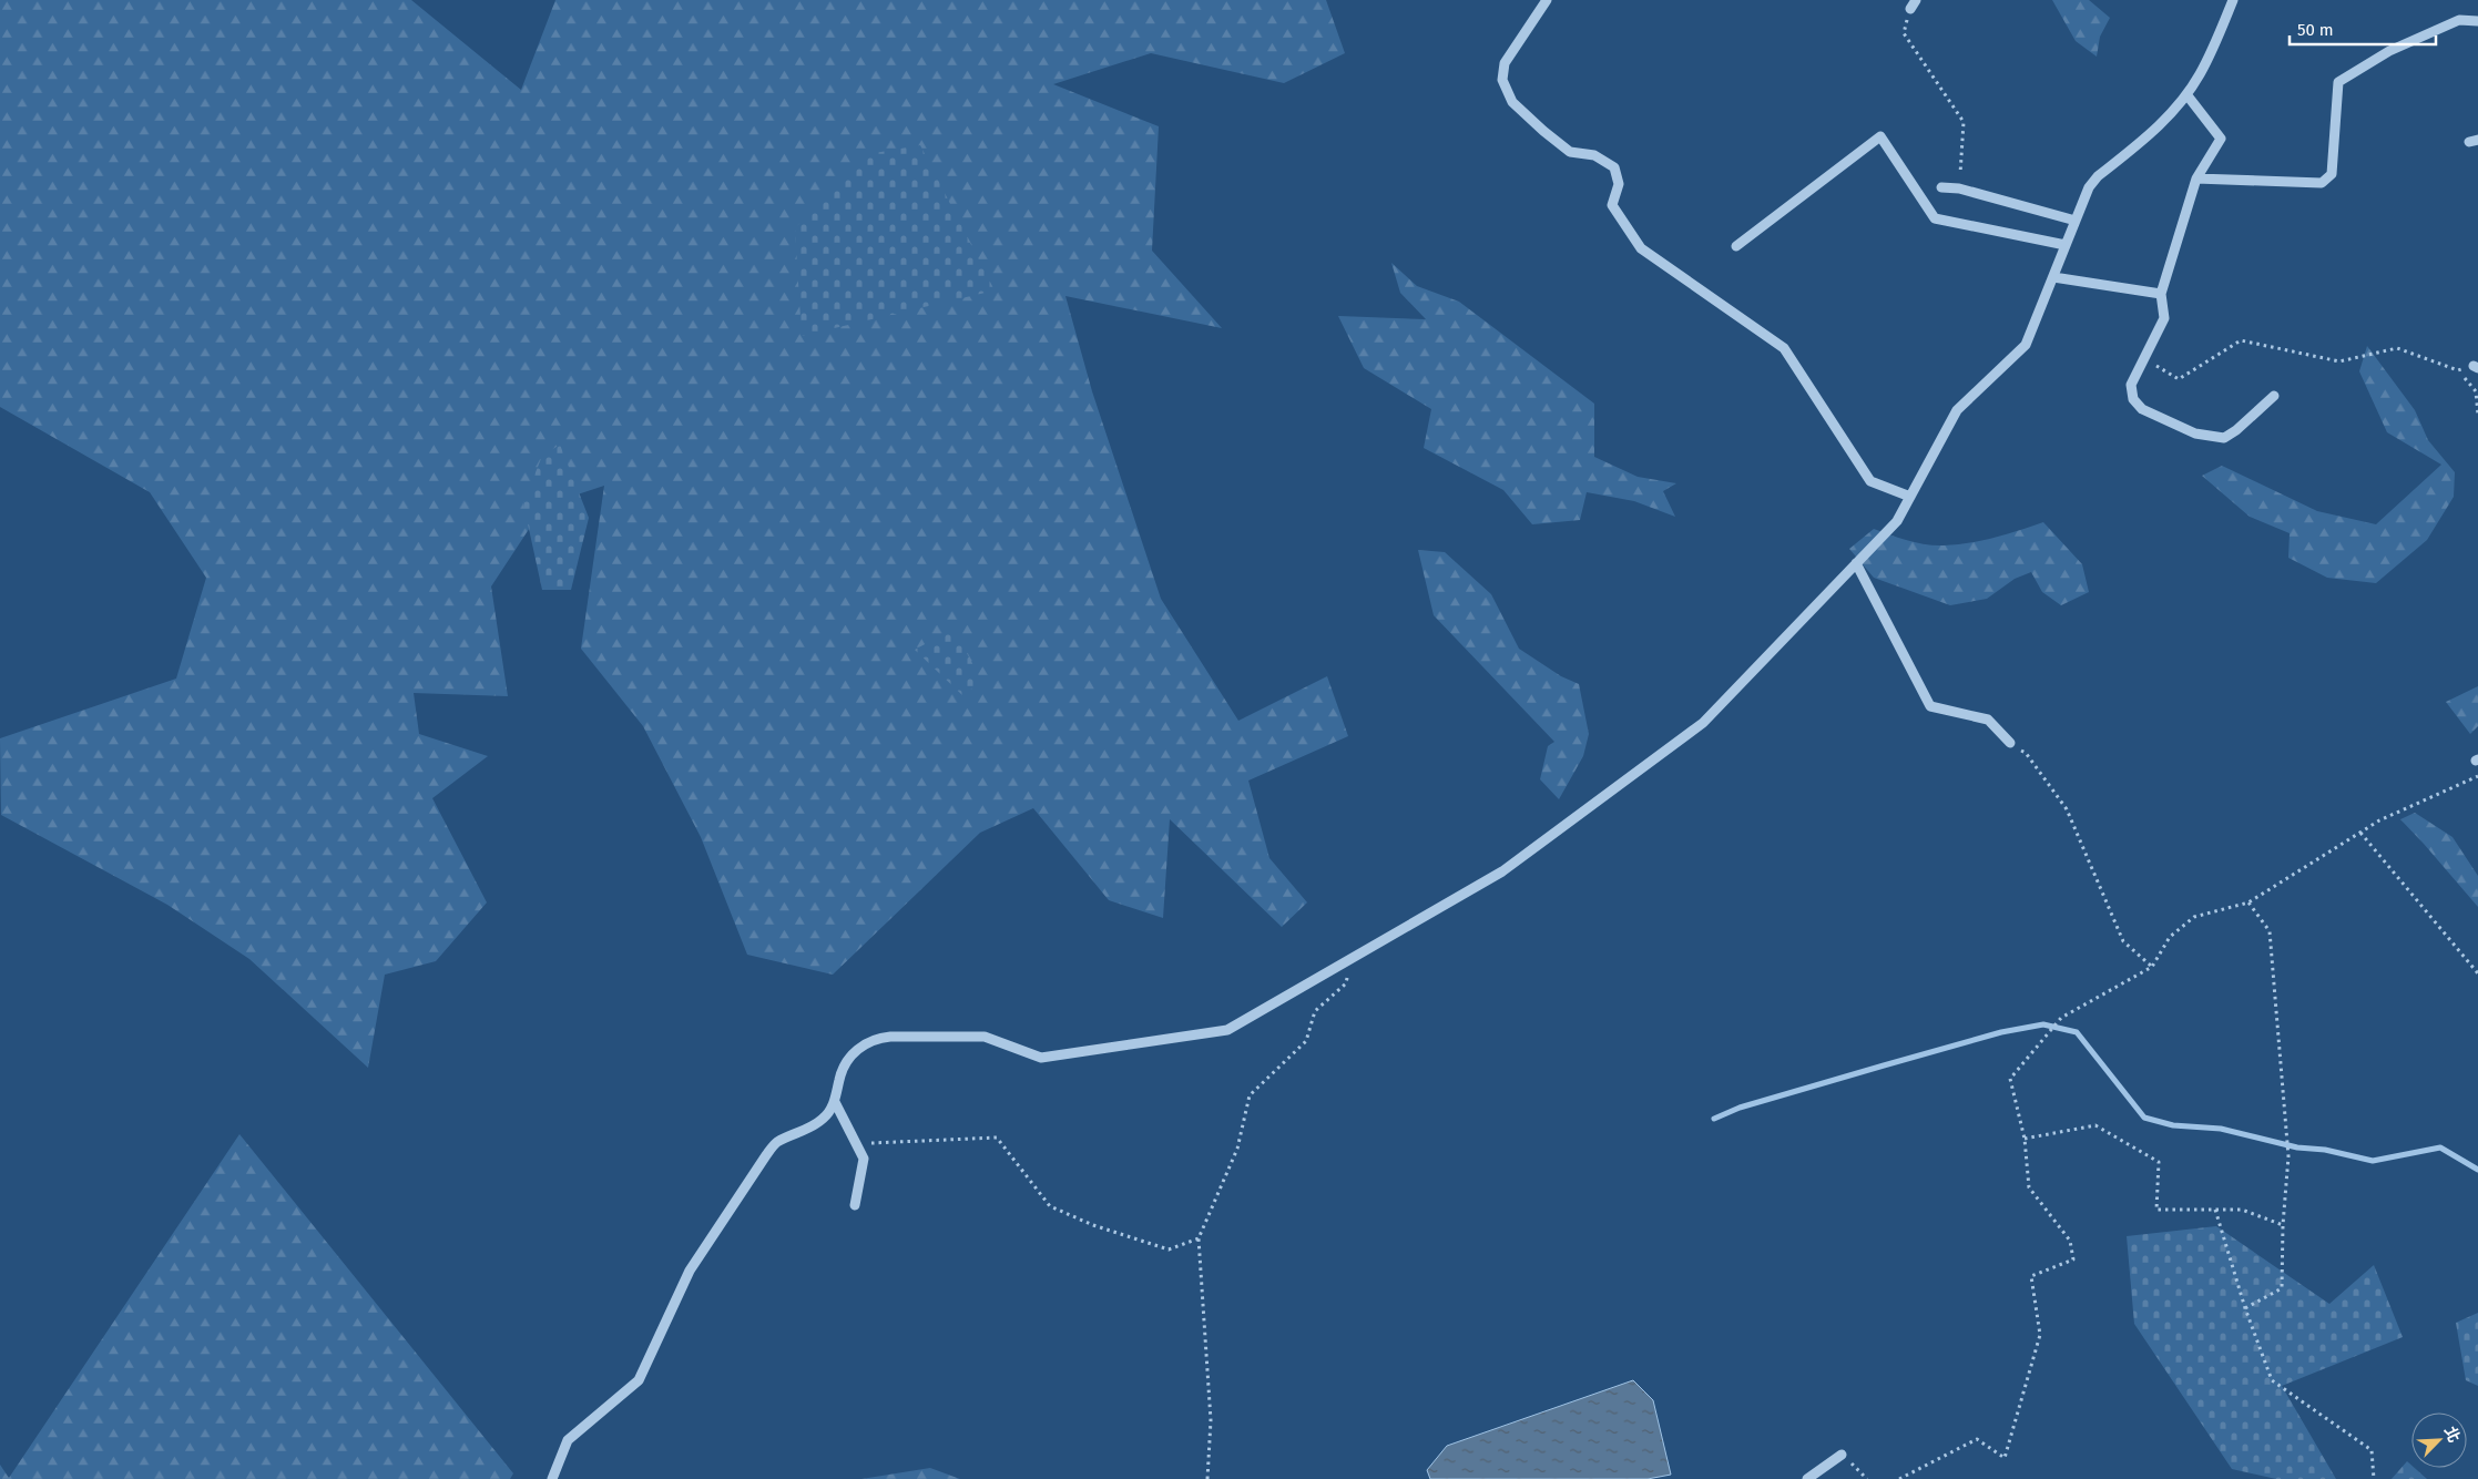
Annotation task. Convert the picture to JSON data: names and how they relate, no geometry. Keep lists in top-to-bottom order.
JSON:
{
  "scale_bar": "50 m",
  "north": "top right"
}
